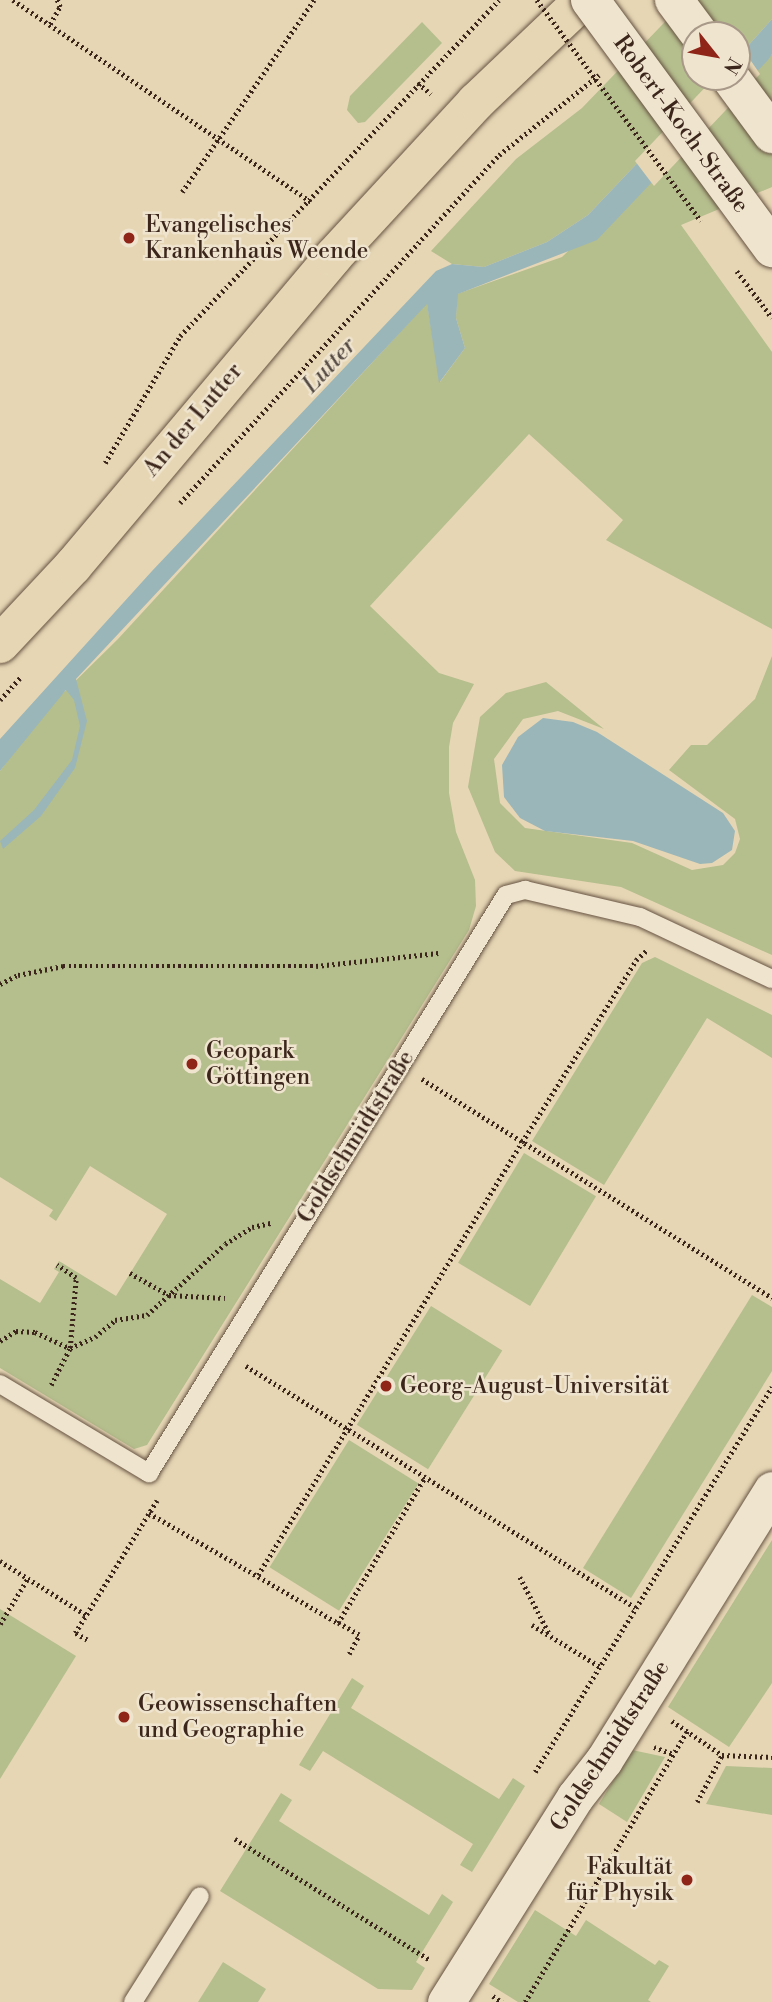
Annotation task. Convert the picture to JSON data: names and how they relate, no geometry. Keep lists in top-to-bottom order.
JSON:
{
  "streets": {
    "main road": ["An der Lutter"],
    "street": ["Robert-Koch-Straße", "Goldschmidtstraße"]
  },
  "water": ["Lutter"],
  "places": [
    "Evangelisches Krankenhaus Weende",
    "Geopark Göttingen",
    "Georg-August-Universität",
    "Geowissenschaften und Geographie",
    "Fakultät für Physik"
  ],
  "north": "bottom right"
}
